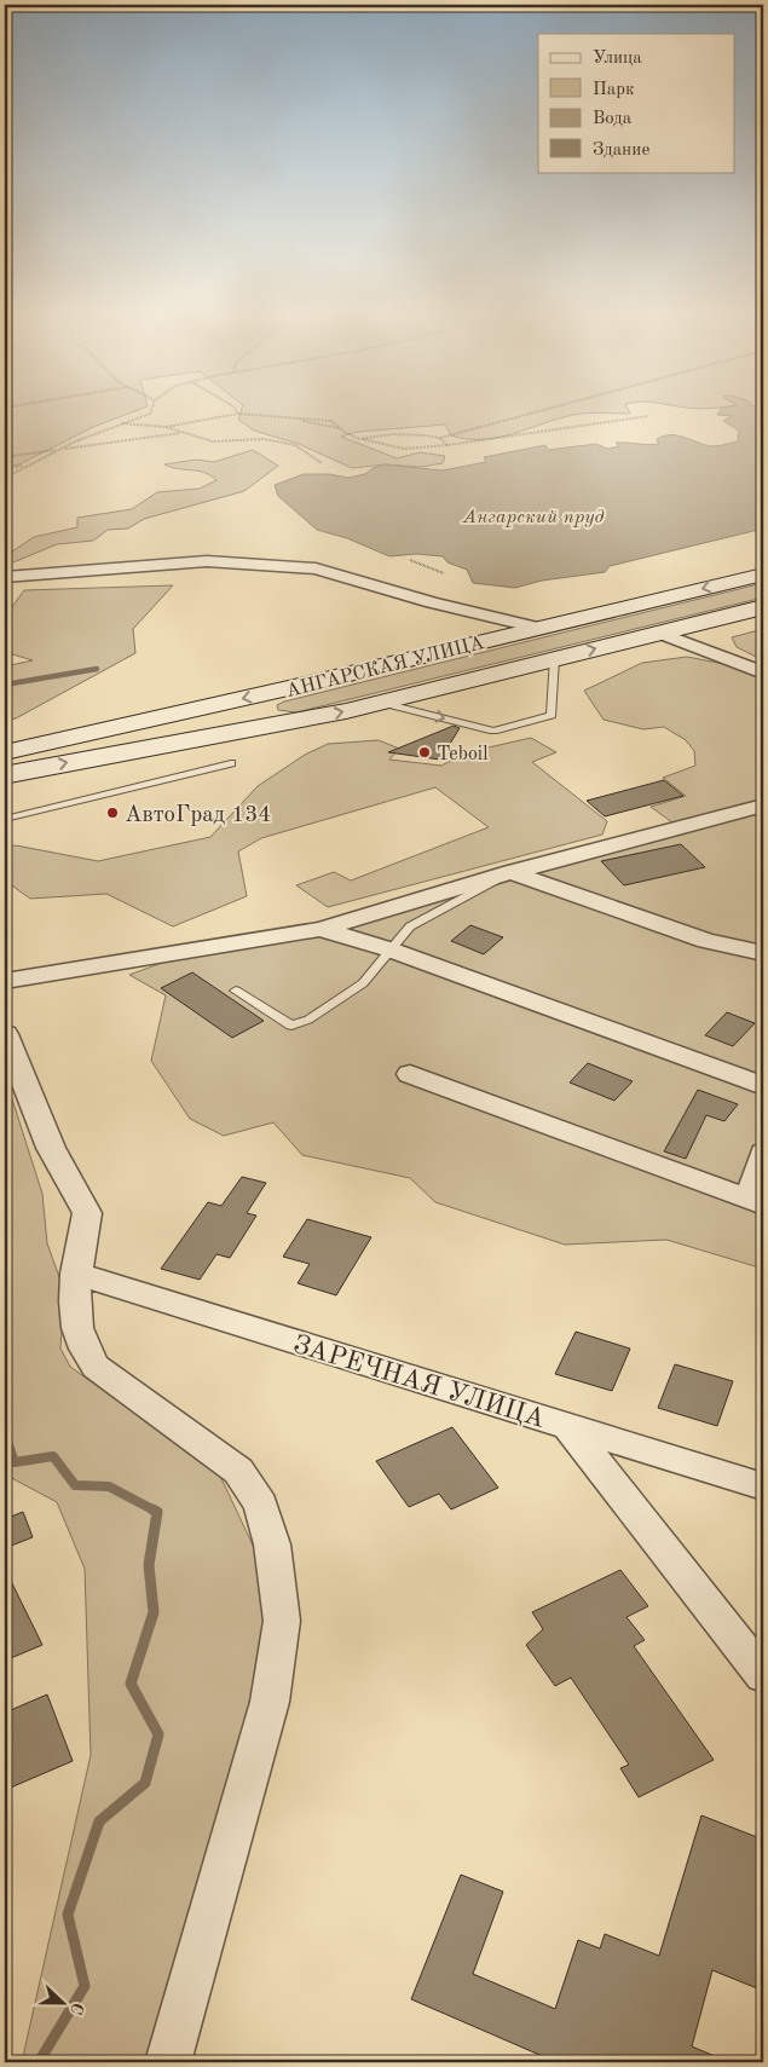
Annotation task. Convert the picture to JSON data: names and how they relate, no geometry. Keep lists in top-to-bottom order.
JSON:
{
  "streets": {
    "main road": ["АНГАРСКАЯ УЛИЦА"],
    "street": ["ЗАРЕЧНАЯ УЛИЦА"]
  },
  "water": ["Ангарский пруд"],
  "places": ["Teboil", "АвтоГрад 134"],
  "legend": [
    "Улица",
    "Парк",
    "Вода",
    "Здание"
  ],
  "north": "right"
}
